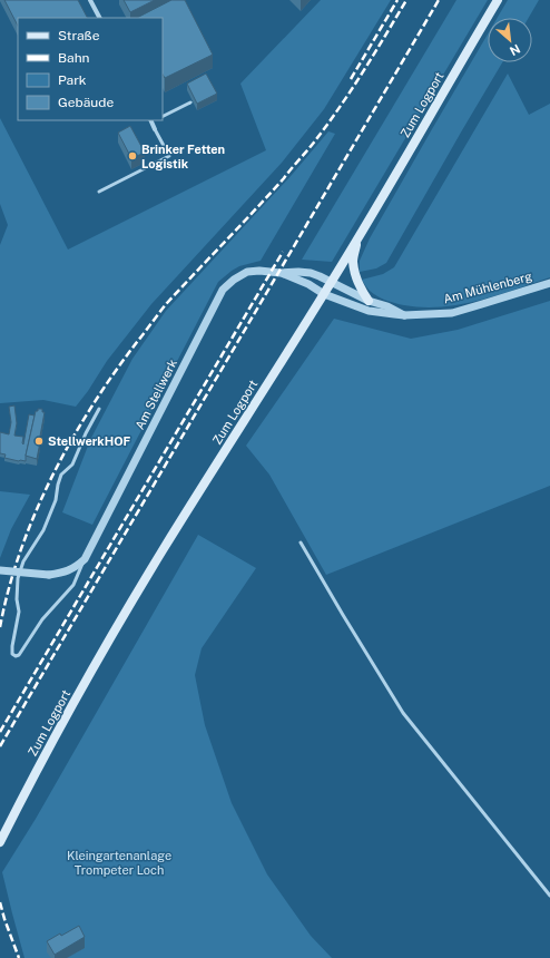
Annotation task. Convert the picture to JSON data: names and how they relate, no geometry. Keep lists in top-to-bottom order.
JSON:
{
  "streets": {
    "main road": ["Zum Logport"],
    "street": ["Am Mühlenberg", "Am Stellwerk"]
  },
  "crossings": [
    ["Zum Logport", "Am Mühlenberg"],
    ["Zum Logport", "Am Stellwerk"],
    ["Am Mühlenberg", "Am Stellwerk"]
  ],
  "parks": ["Kleingartenanlage Trompeter Loch"],
  "places": ["Brinker Fetten Logistik", "StellwerkHOF"],
  "legend": [
    "Straße",
    "Bahn",
    "Park",
    "Gebäude"
  ],
  "north": "bottom right"
}
